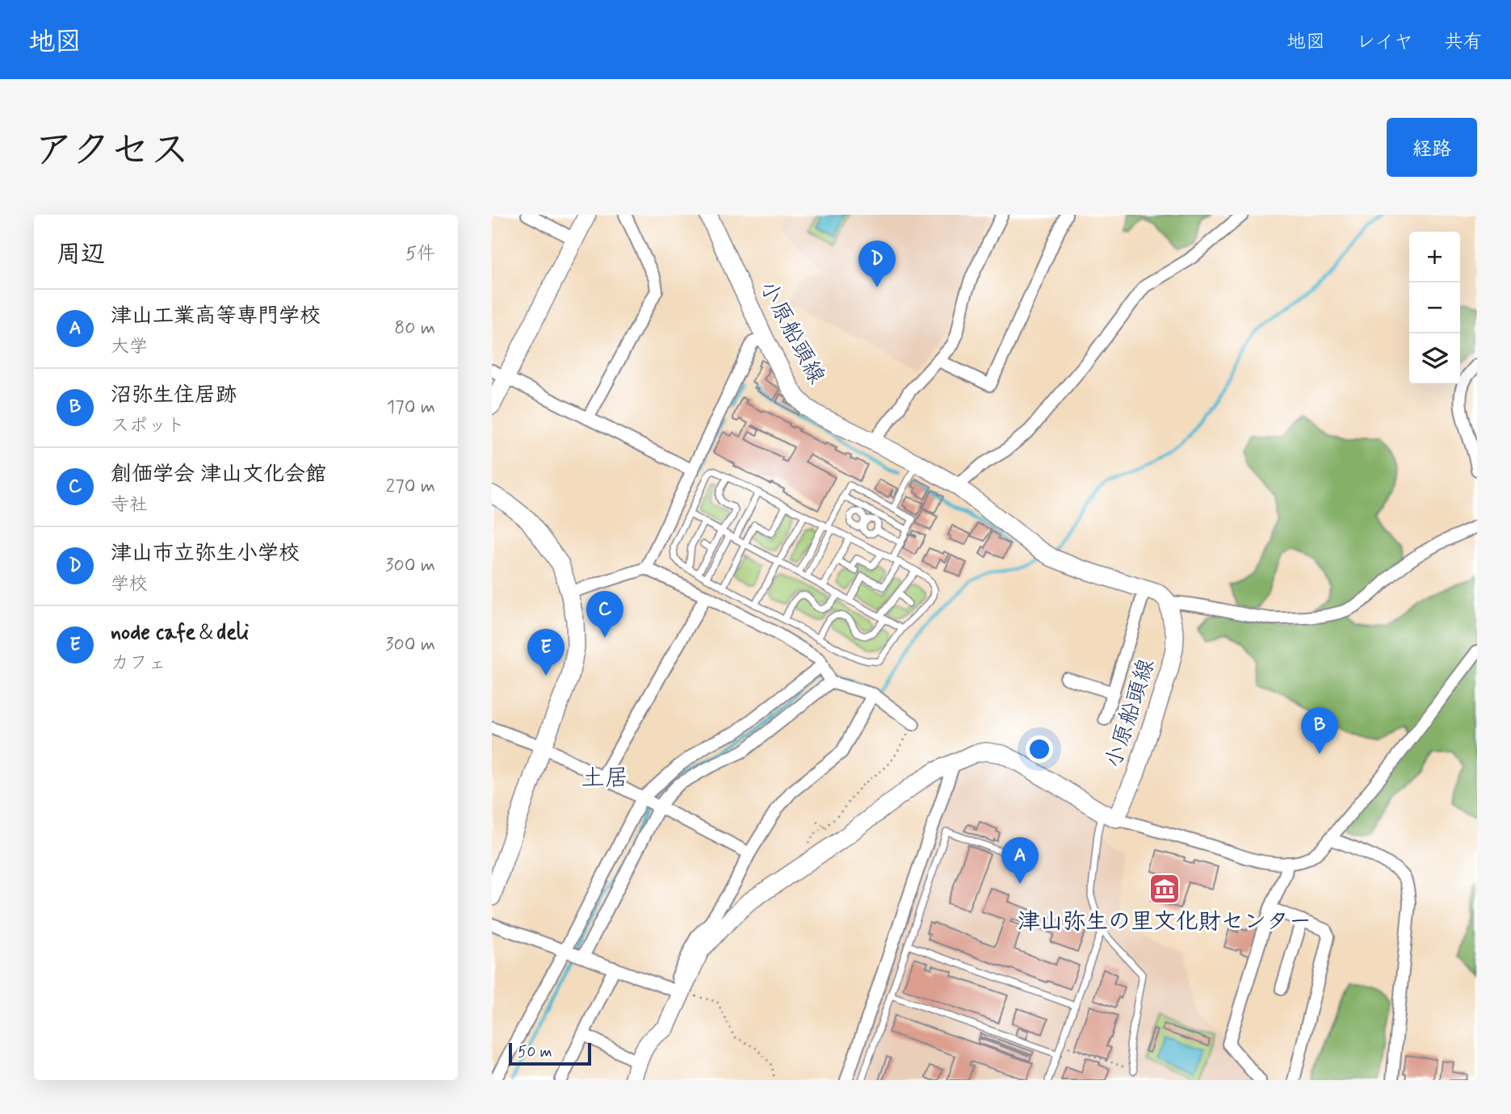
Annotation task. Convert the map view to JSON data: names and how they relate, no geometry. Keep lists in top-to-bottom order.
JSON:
{
  "streets": {
    "main road": ["小原船頭線"]
  },
  "districts": ["土居"],
  "places": {
    "museum": ["津山弥生の里文化財センター"]
  },
  "scale_bar": "50 m",
  "page": {
    "header": "地図",
    "nav": ["地図", "レイヤ", "共有"],
    "title": "アクセス",
    "buttons": "経路",
    "heading": ["周辺", "5件"],
    "map_buttons": ["+", "−"],
    "pins": [
      "D",
      "C",
      "E",
      "B",
      "A"
    ],
    "list": [
      {
        "mark": "A",
        "name": "津山工業高等専門学校",
        "note": "大学",
        "value": "80 m"
      },
      {
        "mark": "B",
        "name": "沼弥生住居跡",
        "note": "スポット",
        "value": "170 m"
      },
      {
        "mark": "C",
        "name": "創価学会 津山文化会館",
        "note": "寺社",
        "value": "270 m"
      },
      {
        "mark": "D",
        "name": "津山市立弥生小学校",
        "note": "学校",
        "value": "300 m"
      },
      {
        "mark": "E",
        "name": "node cafe＆deli",
        "note": "カフェ",
        "value": "300 m"
      }
    ],
    "scale": "50 m"
  }
}
